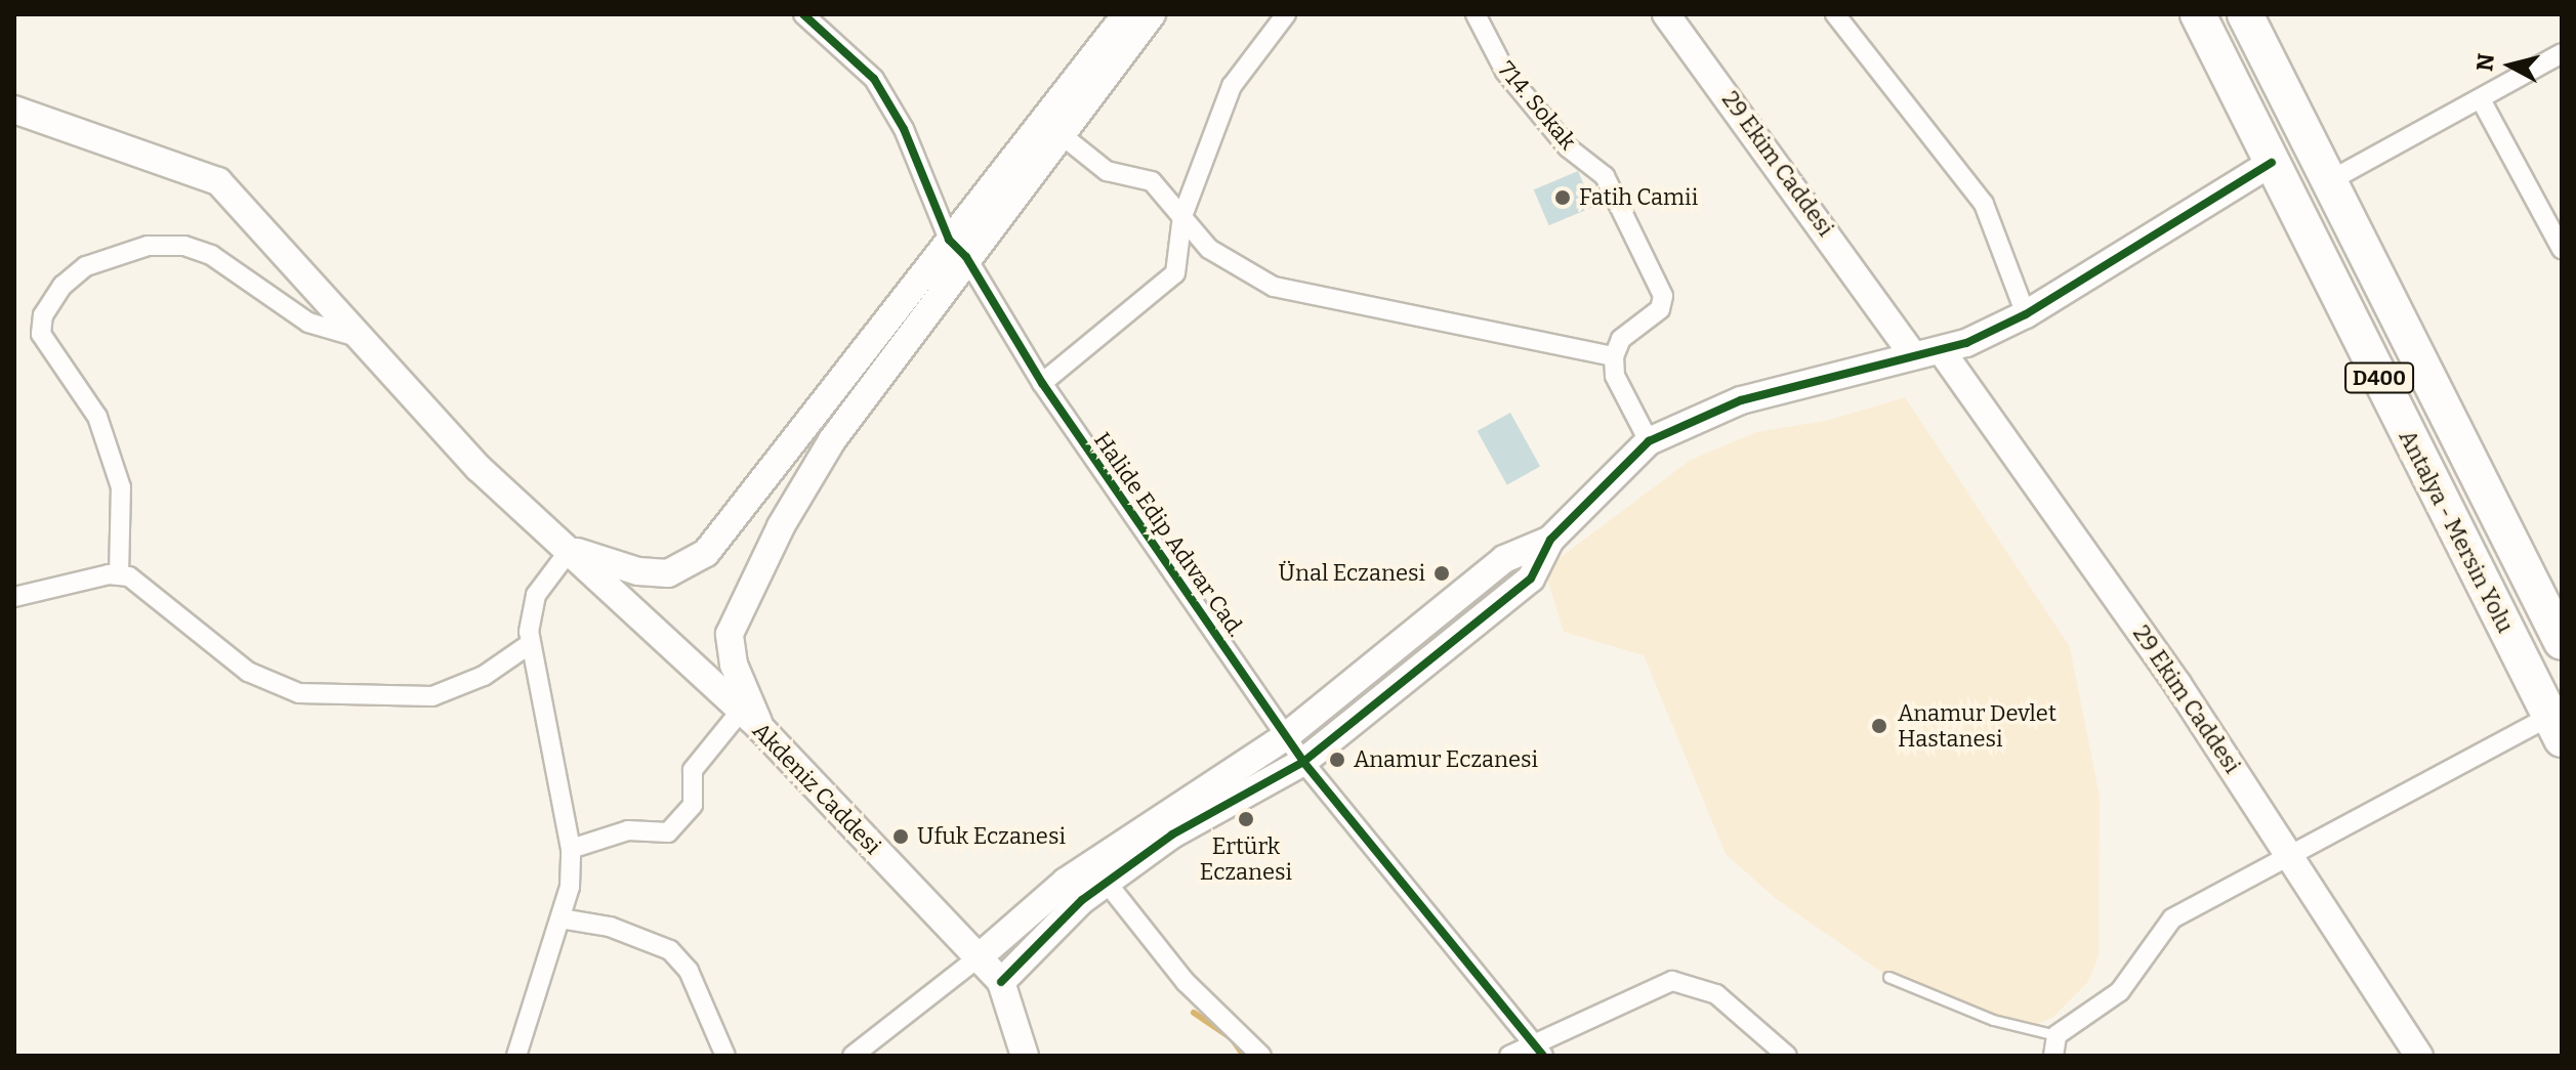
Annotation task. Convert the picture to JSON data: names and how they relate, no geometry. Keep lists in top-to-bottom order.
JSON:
{
  "streets": {
    "highway": ["D400", "Antalya - Mersin Yolu"],
    "street": [
      "714. Sokak",
      "29 Ekim Caddesi",
      "Halide Edip Adıvar Cad.",
      "Akdeniz Caddesi"
    ]
  },
  "places": [
    "Fatih Camii",
    "Ünal Eczanesi",
    "Anamur Devlet Hastanesi",
    "Anamur Eczanesi",
    "Ertürk Eczanesi",
    "Ufuk Eczanesi"
  ],
  "north": "left"
}
